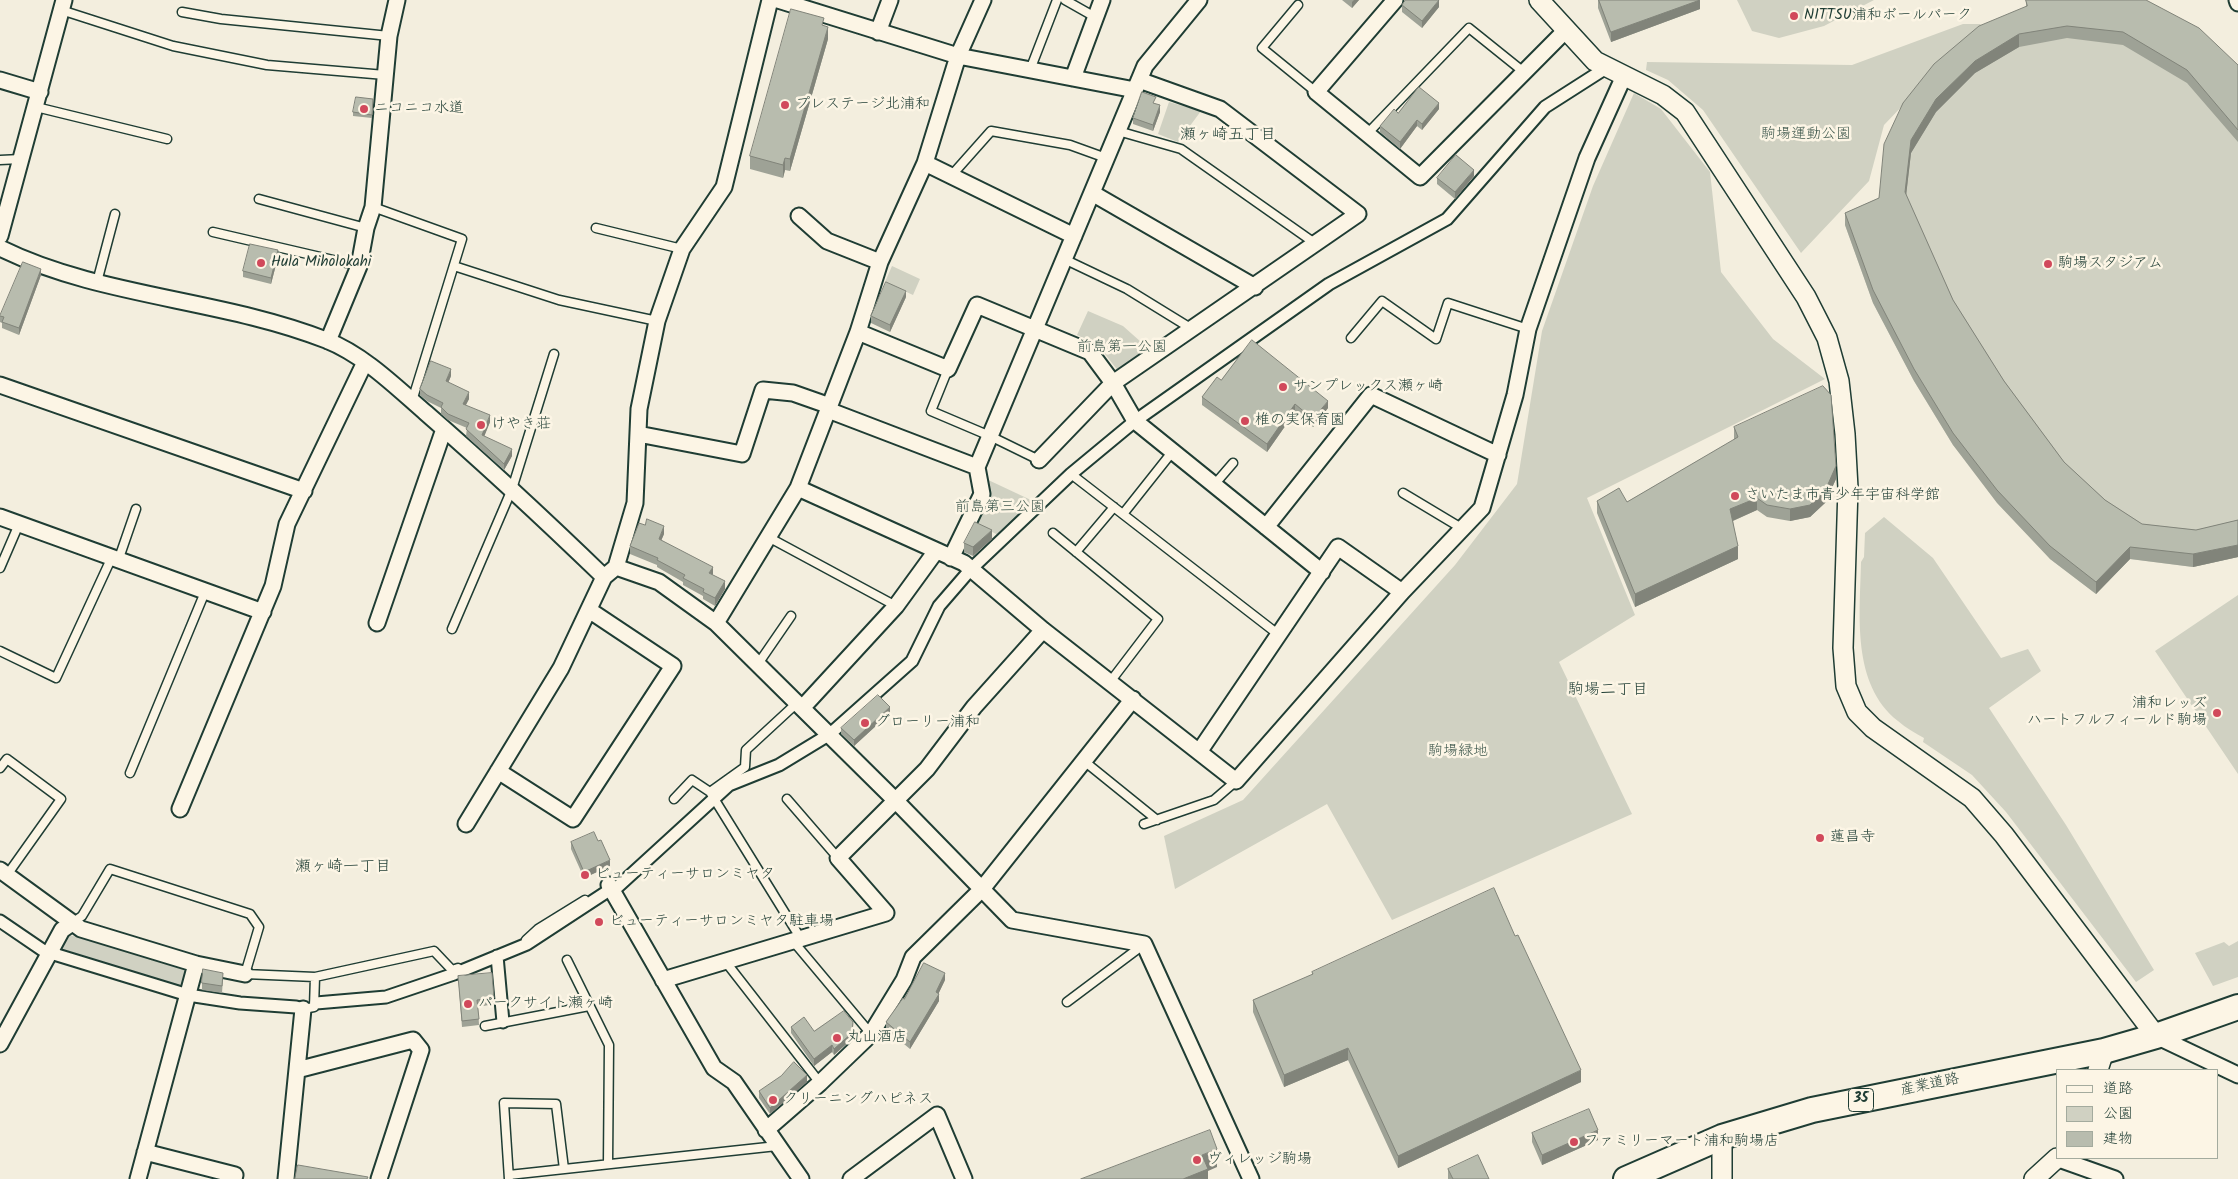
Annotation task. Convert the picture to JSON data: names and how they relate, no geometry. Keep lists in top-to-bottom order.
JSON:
{
  "streets": {
    "main road": ["産業道路", "35"]
  },
  "districts": ["瀬ヶ崎五丁目", "駒場二丁目", "瀬ヶ崎一丁目"],
  "parks": [
    "駒場運動公園",
    "前島第一公園",
    "前島第三公園",
    "駒場緑地"
  ],
  "places": [
    "NITTSU浦和ボールパーク",
    "プレステージ北浦和",
    "ニコニコ水道",
    "Hula Miholokahi",
    "駒場スタジアム",
    "サンプレックス瀬ヶ崎",
    "椎の実保育園",
    "けやき荘",
    "さいたま市青少年宇宙科学館",
    "浦和レッズ ハートフルフィールド駒場",
    "グローリー浦和",
    "蓮昌寺",
    "ビューティーサロンミヤタ",
    "ビューティーサロンミヤタ駐車場",
    "パークサイト瀬ヶ崎",
    "丸山酒店",
    "クリーニングハピネス",
    "ファミリーマート浦和駒場店",
    "ヴィレッジ駒場"
  ],
  "legend": ["道路", "公園", "建物"]
}
